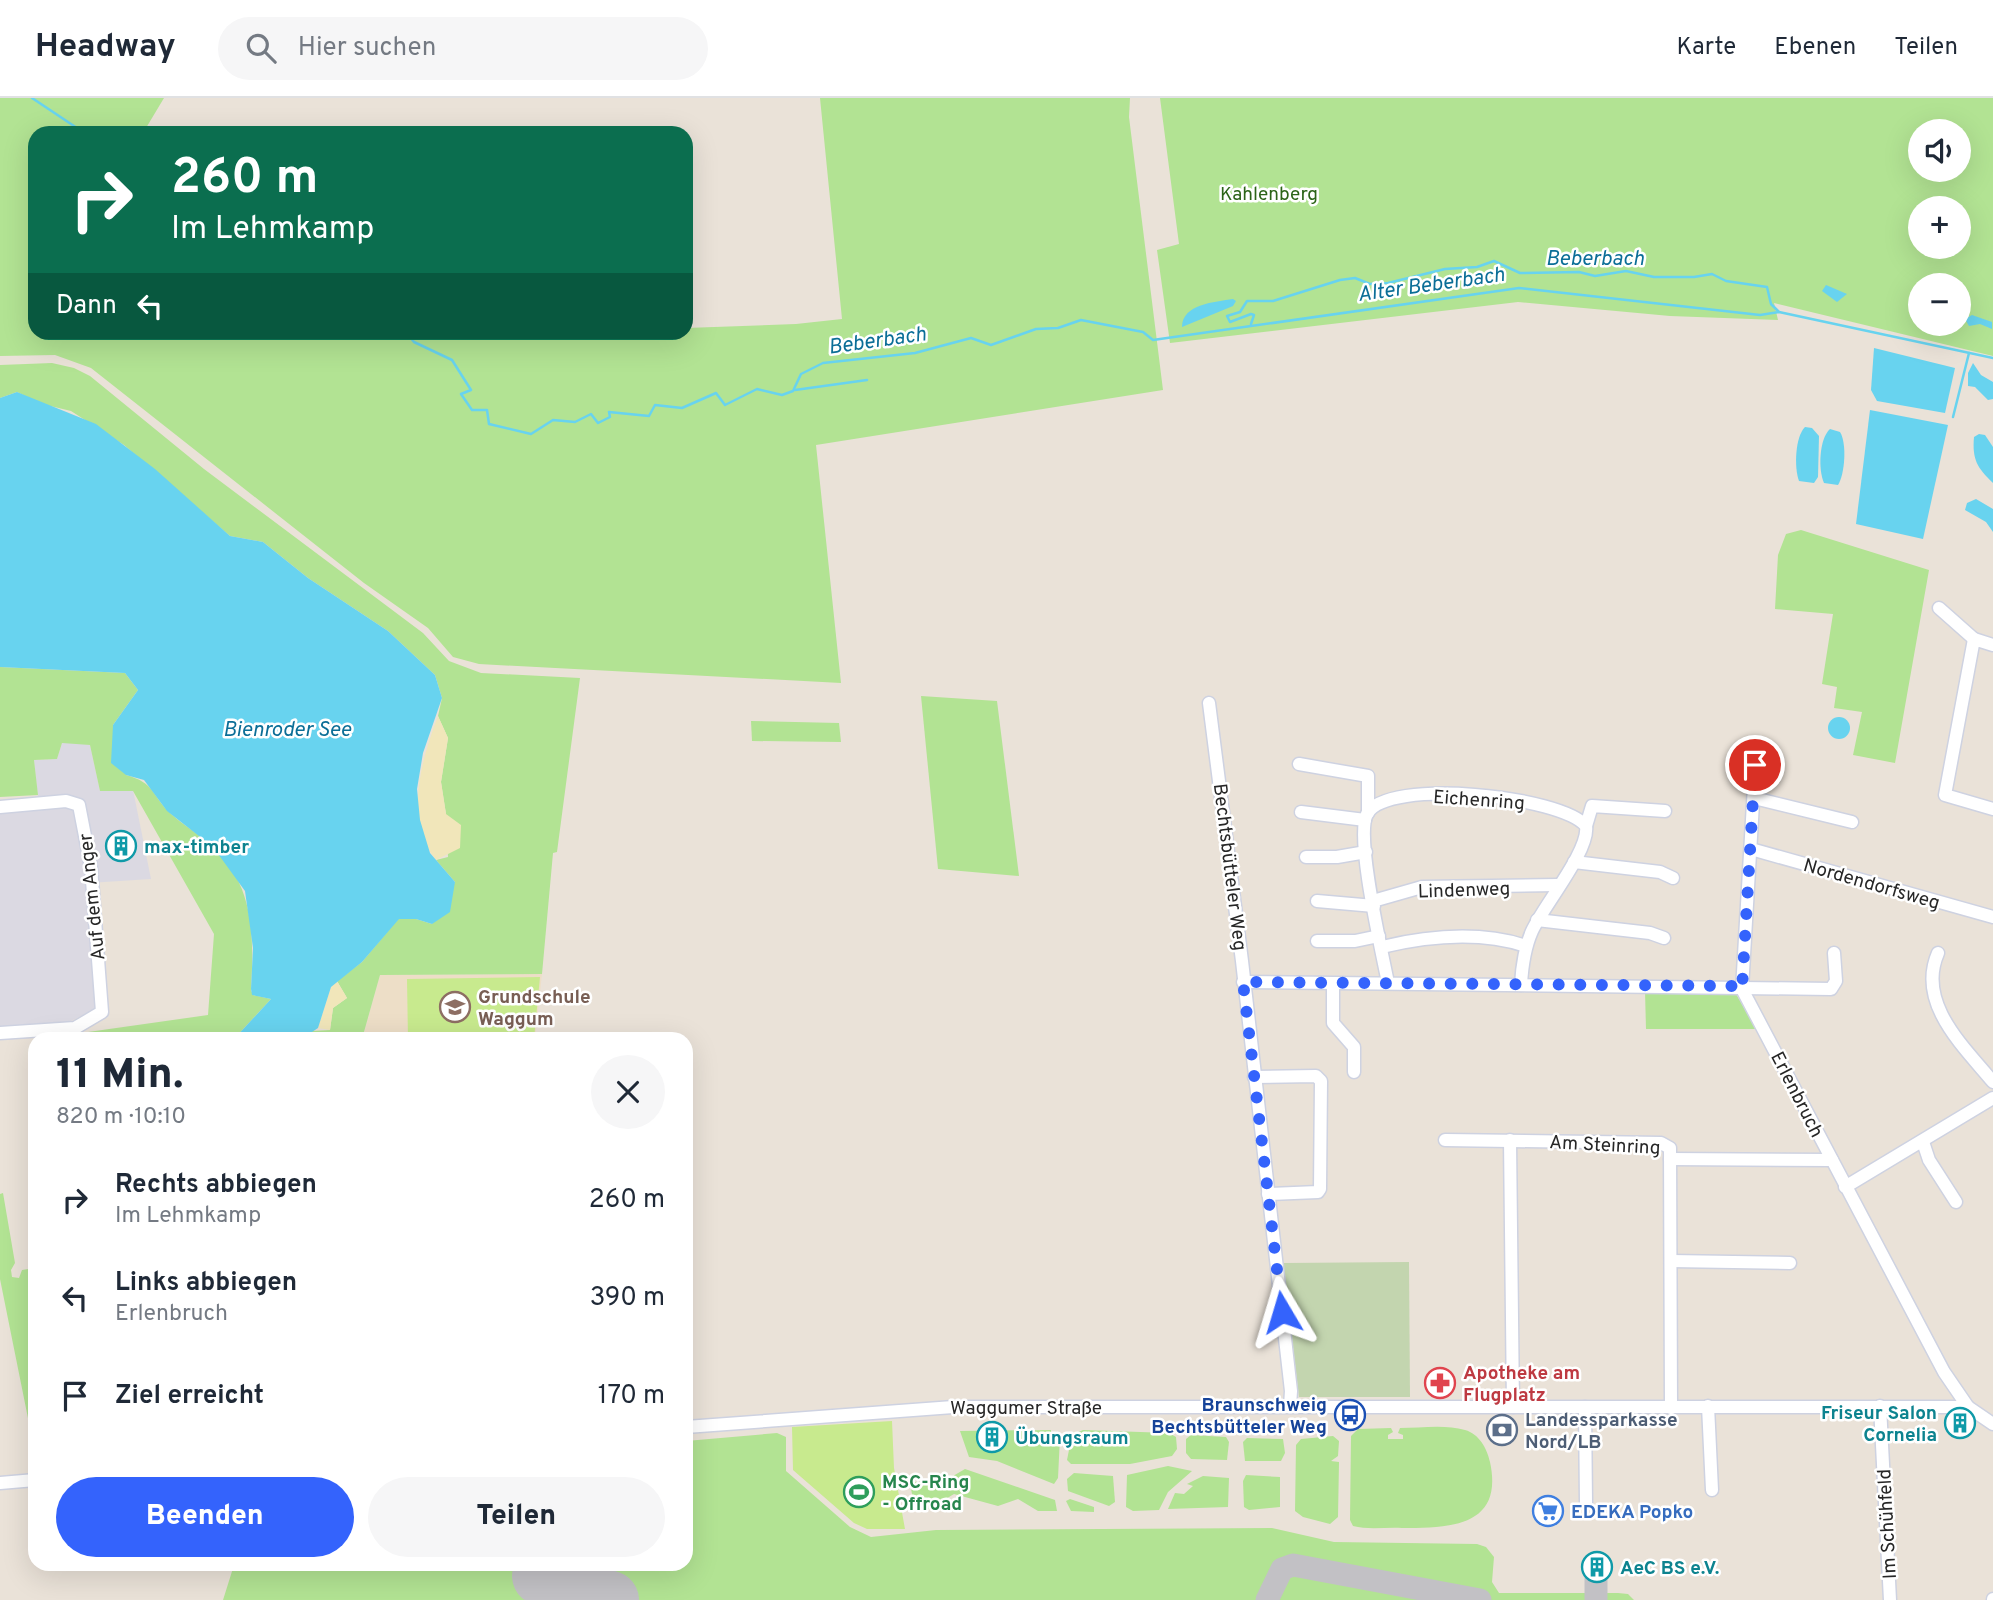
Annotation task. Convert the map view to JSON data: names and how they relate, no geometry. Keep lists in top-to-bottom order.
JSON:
{
  "streets": {
    "street": [
      "Eichenring",
      "Bechtsbütteler Weg",
      "Nordendorfsweg",
      "Lindenweg",
      "Auf dem Anger",
      "Erlenbruch",
      "Am Steinring",
      "Waggumer Straße",
      "Im Schühfeld"
    ]
  },
  "crossings": [
    ["Bechtsbütteler Weg", "Waggumer Straße"],
    ["Erlenbruch", "Waggumer Straße"],
    ["Am Steinring", "Waggumer Straße"],
    ["Waggumer Straße", "Im Schühfeld"]
  ],
  "water": ["Beberbach", "Alter Beberbach", "Bienroder See"],
  "parks": ["Kahlenberg"],
  "places": {
    "building": [
      "max-timber",
      "Friseur Salon Cornelia",
      "Übungsraum",
      "AeC BS e.V."
    ],
    "school or university": ["Grundschule Waggum"],
    "pharmacy": ["Apotheke am Flugplatz"],
    "bus stop": ["Braunschweig Bechtsbütteler Weg"],
    "bank": ["Landessparkasse Nord/LB"],
    "sports": ["MSC-Ring - Offroad"],
    "supermarket": ["EDEKA Popko"]
  },
  "page": {
    "header": "Headway",
    "search": "Hier suchen",
    "nav": ["Karte", "Ebenen", "Teilen"],
    "map_buttons": ["+", "−"],
    "turn": ["260 m", "Im Lehmkamp"],
    "then": "Dann",
    "heading": ["11 Min.", "820 m · 10:10"],
    "list": [
      {
        "name": "Rechts abbiegen",
        "note": "Im Lehmkamp",
        "value": "260 m"
      },
      {
        "name": "Links abbiegen",
        "note": "Erlenbruch",
        "value": "390 m"
      },
      {
        "name": "Ziel erreicht",
        "value": "170 m"
      }
    ],
    "buttons": ["Beenden", "Teilen"]
  }
}
